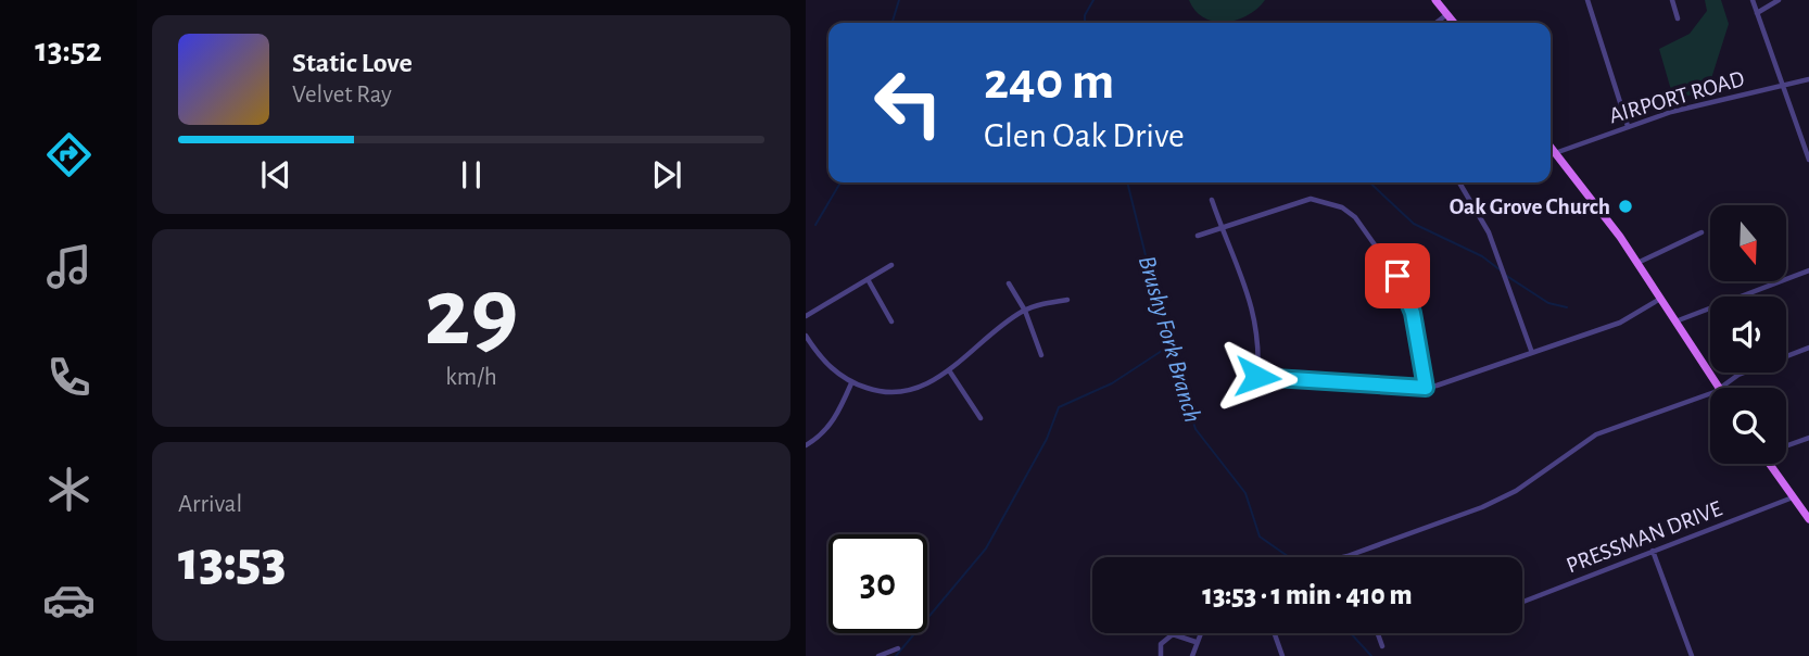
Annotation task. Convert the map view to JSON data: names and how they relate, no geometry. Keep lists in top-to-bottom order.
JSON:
{
  "streets": {
    "street": ["AIRPORT ROAD", "PRESSMAN DRIVE"]
  },
  "water": ["Brushy Fork Branch"],
  "places": ["Oak Grove Church"],
  "north": "bottom",
  "page": {
    "tabs": "13:52",
    "turn": ["240 m", "Glen Oak Drive"],
    "song": ["Static Love", "Velvet Ray"],
    "tile": [
      ["29", "km/h"],
      ["Arrival", "13:53"]
    ],
    "limit": "30",
    "trip": "13:53 · 1 min · 410 m"
  }
}
